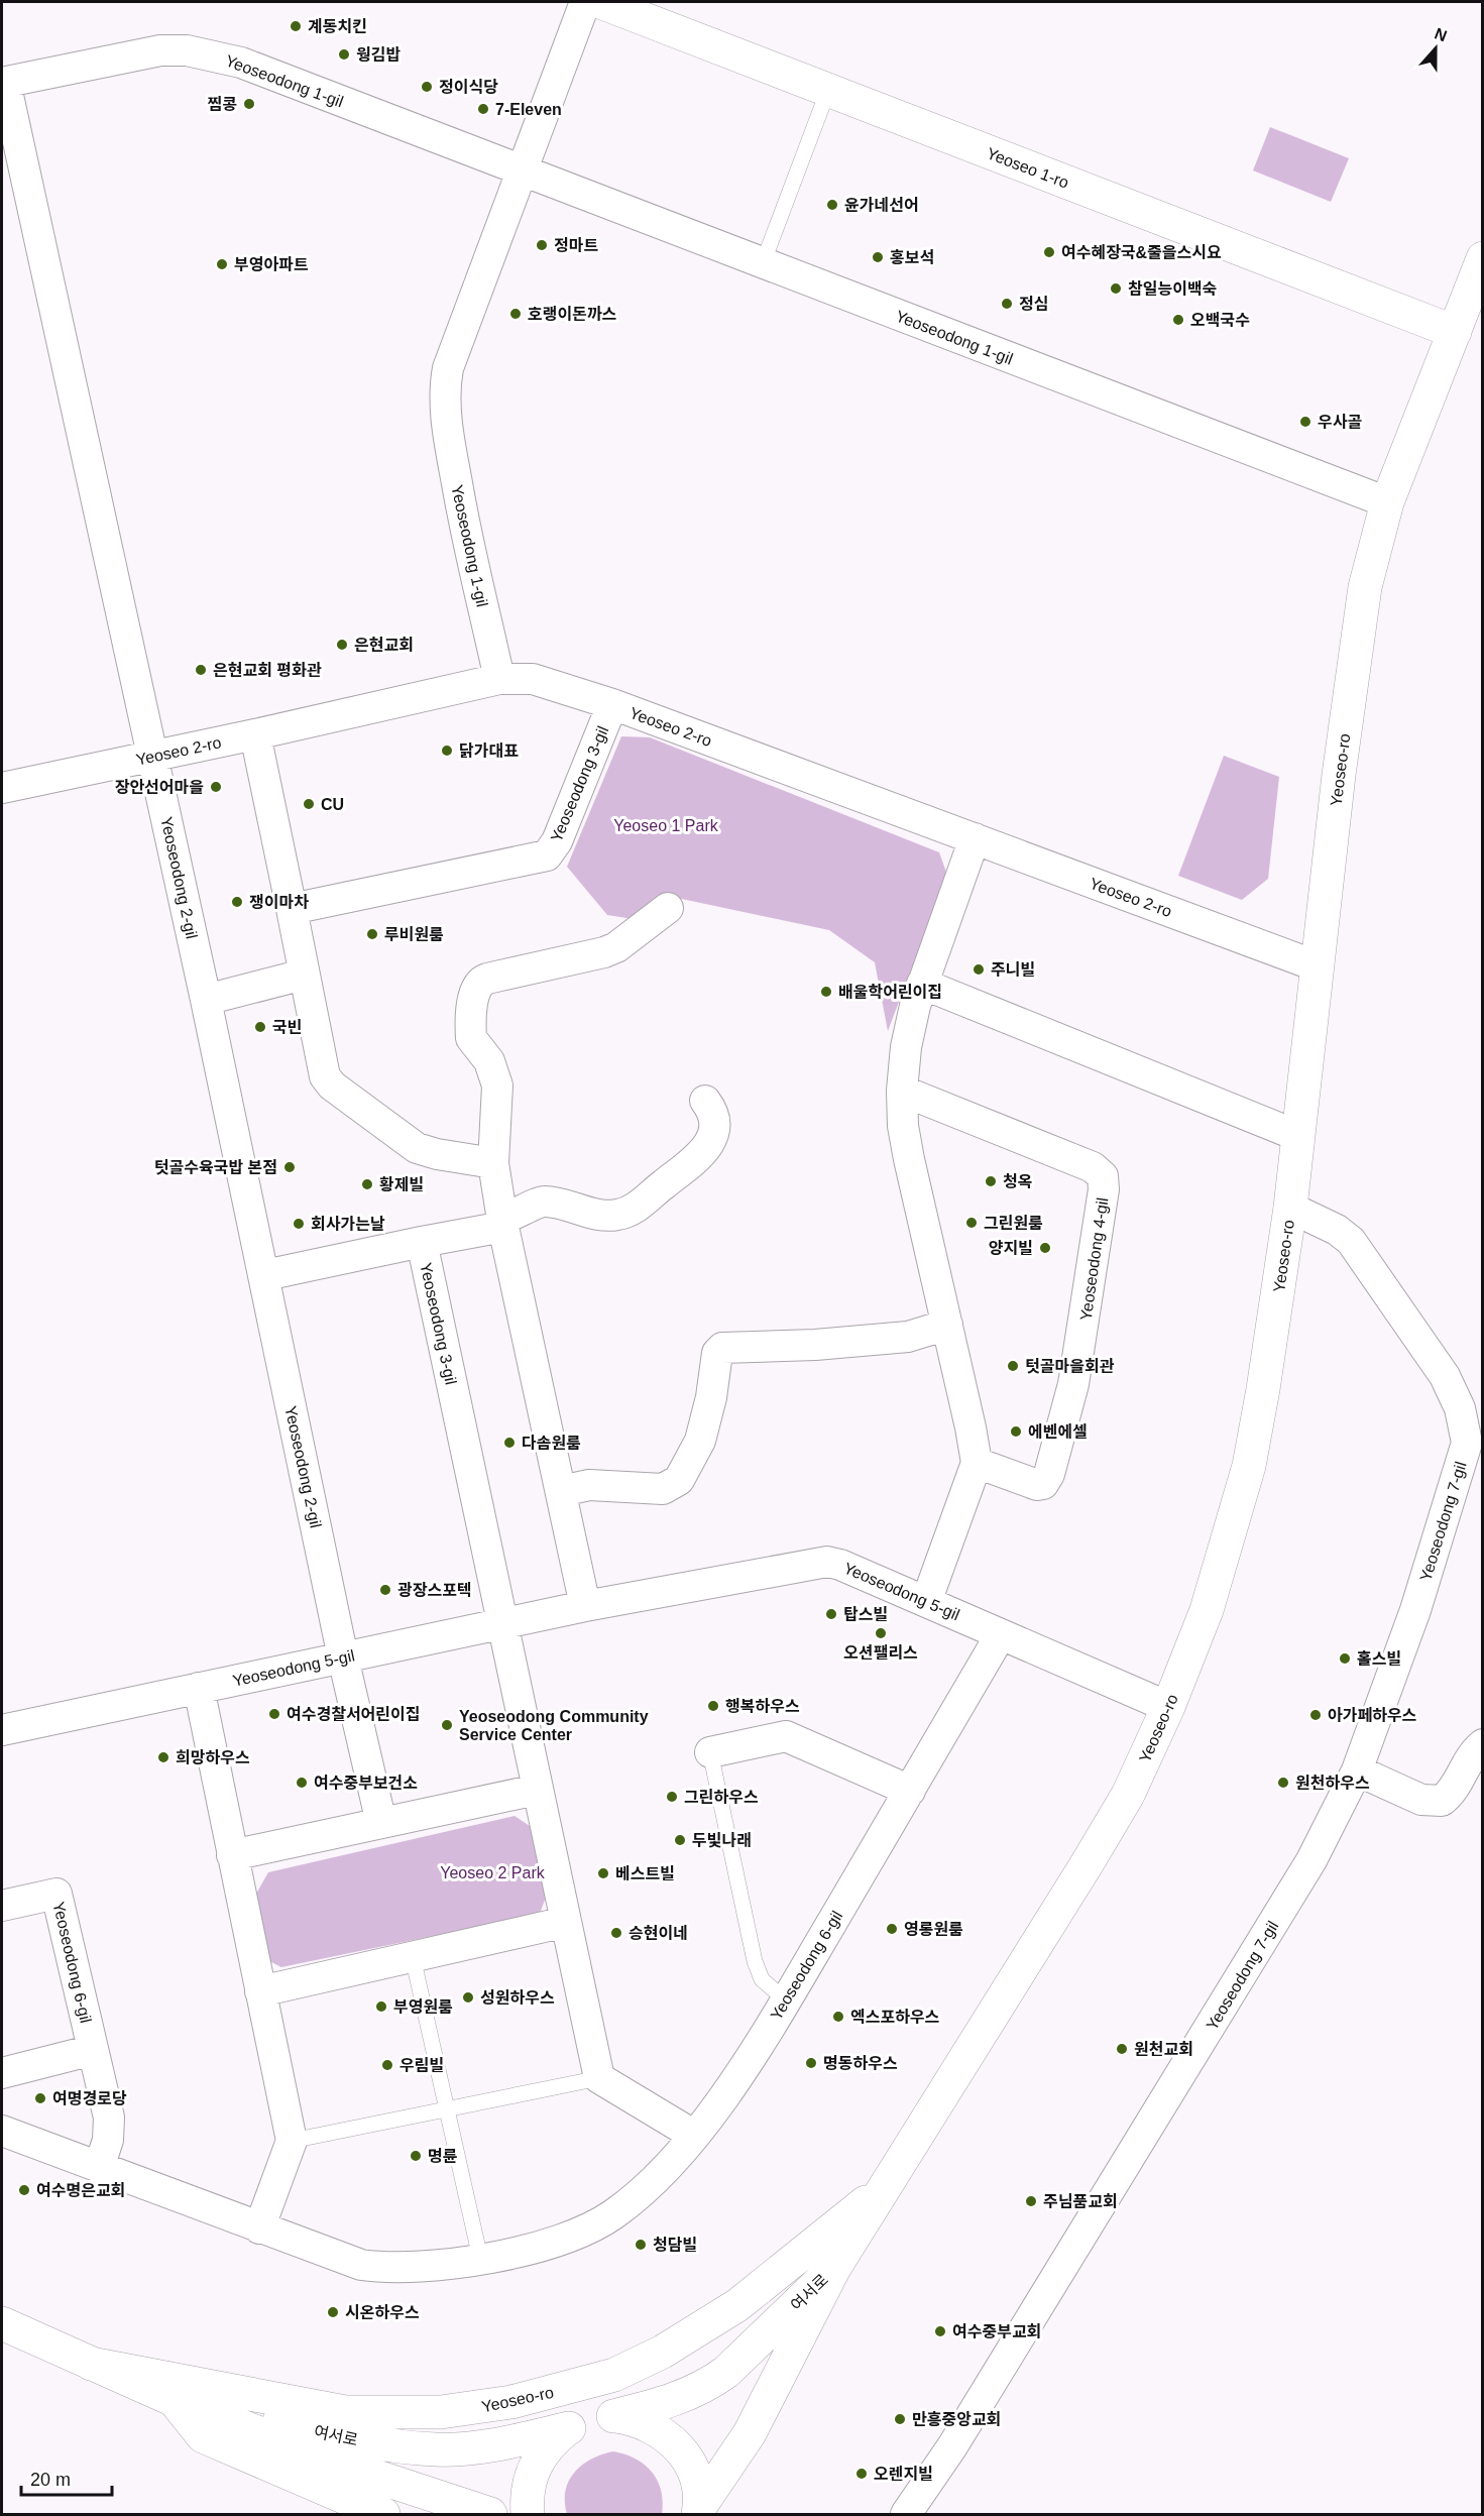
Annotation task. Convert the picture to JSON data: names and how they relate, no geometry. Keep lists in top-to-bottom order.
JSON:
{
  "streets": {
    "street": [
      "Yeoseodong 1-gil",
      "Yeoseo 1-ro",
      "Yeoseo 2-ro",
      "Yeoseo-ro",
      "Yeoseodong 3-gil",
      "Yeoseodong 2-gil",
      "Yeoseodong 4-gil",
      "Yeoseodong 7-gil",
      "Yeoseodong 5-gil",
      "Yeoseodong 6-gil",
      "여서로"
    ]
  },
  "crossings": [
    ["Yeoseodong 1-gil", "Yeoseo 2-ro"],
    ["Yeoseodong 1-gil", "Yeoseo-ro"],
    ["Yeoseodong 1-gil", "Yeoseodong 2-gil"],
    ["Yeoseo 1-ro", "Yeoseo-ro"],
    ["Yeoseo 2-ro", "Yeoseo-ro"],
    ["Yeoseo 2-ro", "Yeoseodong 3-gil"],
    ["Yeoseo 2-ro", "Yeoseodong 2-gil"],
    ["Yeoseo-ro", "Yeoseodong 7-gil"],
    ["Yeoseo-ro", "Yeoseodong 5-gil"],
    ["Yeoseo-ro", "여서로"],
    ["Yeoseodong 3-gil", "Yeoseodong 5-gil"],
    ["Yeoseodong 2-gil", "Yeoseodong 5-gil"],
    ["Yeoseodong 5-gil", "Yeoseodong 6-gil"]
  ],
  "parks": ["Yeoseo 1 Park", "Yeoseo 2 Park"],
  "places": [
    "계동치킨",
    "웡김밥",
    "정이식당",
    "찜콩",
    "7-Eleven",
    "윤가네선어",
    "정마트",
    "여수혜장국&줄을스시요",
    "홍보석",
    "부영아파트",
    "참일능이백숙",
    "정심",
    "호랭이돈까스",
    "오백국수",
    "우사골",
    "은현교회",
    "은현교회 평화관",
    "닭가대표",
    "장안선어마을",
    "CU",
    "쟁이마차",
    "루비원룸",
    "주니빌",
    "배울학어린이집",
    "국빈",
    "텃골수육국밥 본점",
    "청옥",
    "황제빌",
    "그린원룸",
    "회사가는날",
    "양지빌",
    "텃골마을회관",
    "에벤에셀",
    "다솜원룸",
    "광장스포텍",
    "탑스빌",
    "오션팰리스",
    "홀스빌",
    "행복하우스",
    "여수경찰서어린이집",
    "아가페하우스",
    "Yeoseodong Community Service Center",
    "희망하우스",
    "여수중부보건소",
    "원천하우스",
    "그린하우스",
    "두빛나래",
    "베스트빌",
    "영롱원룸",
    "승현이네",
    "성원하우스",
    "부영원룸",
    "엑스포하우스",
    "원천교회",
    "명동하우스",
    "우림빌",
    "여명경로당",
    "명륜",
    "여수명은교회",
    "주님품교회",
    "청담빌",
    "시온하우스",
    "여수중부교회",
    "만흥중앙교회",
    "오렌지빌"
  ],
  "scale_bar": "20 m",
  "north": "top"
}
